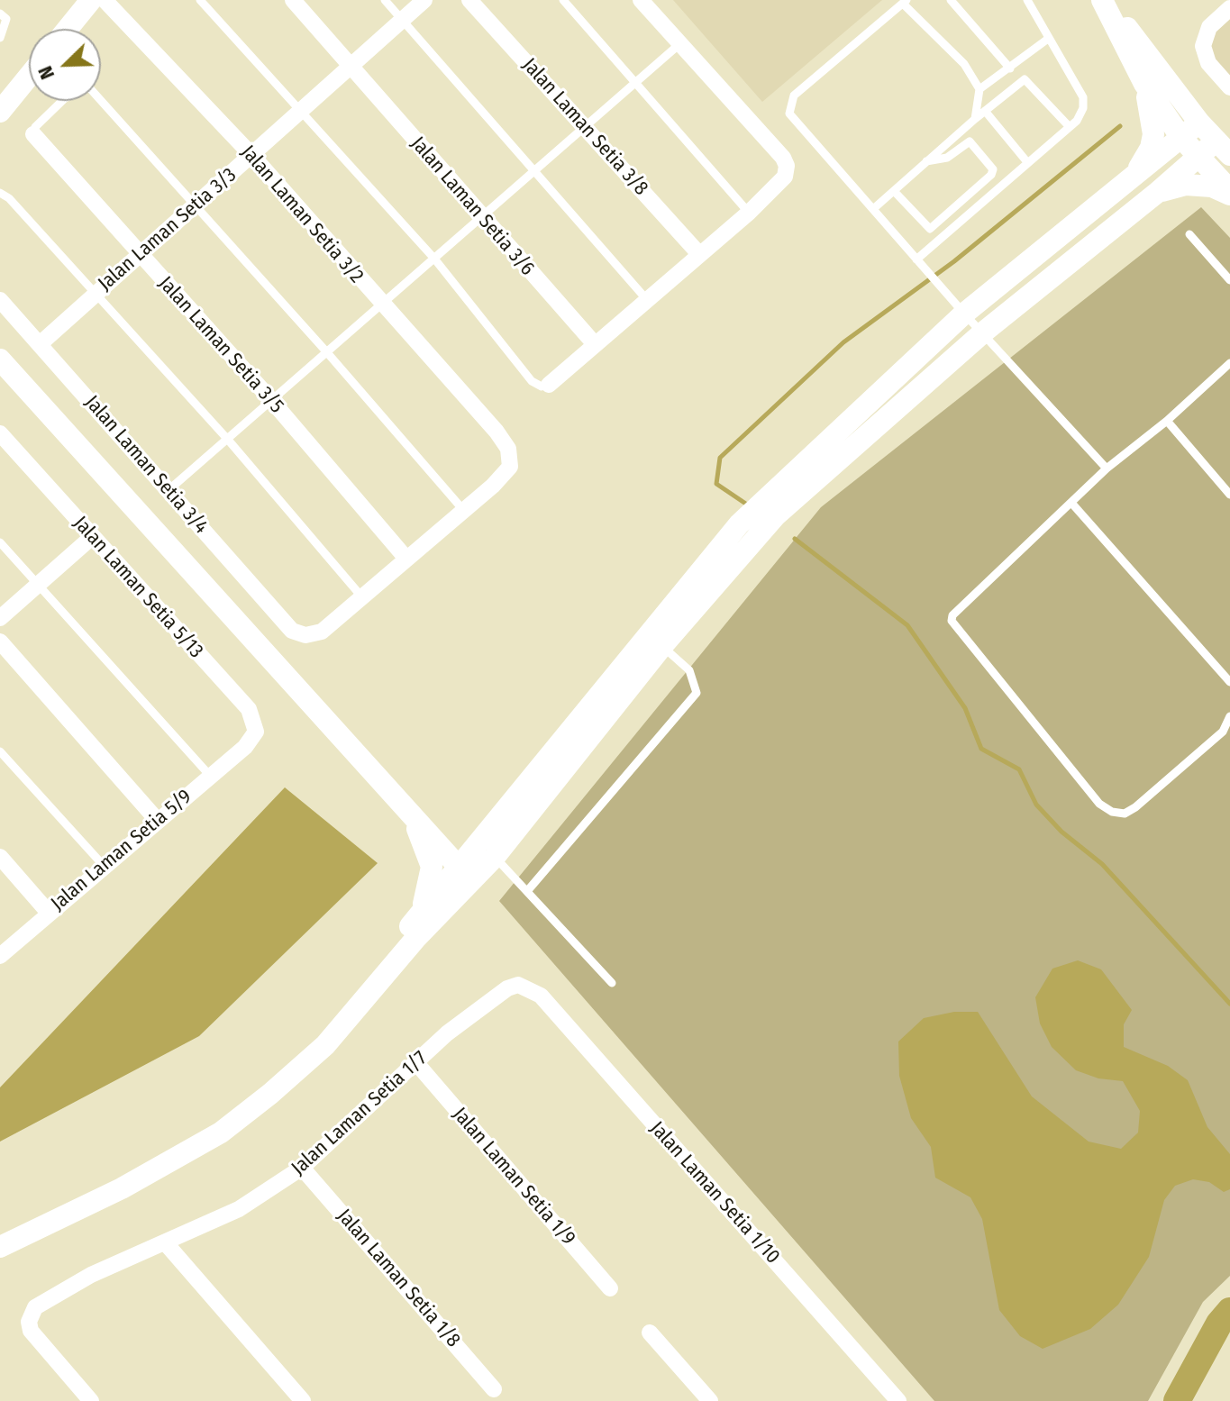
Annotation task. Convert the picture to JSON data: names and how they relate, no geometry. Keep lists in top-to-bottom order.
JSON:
{
  "streets": {
    "street": [
      "Jalan Laman Setia 3/8",
      "Jalan Laman Setia 3/6",
      "Jalan Laman Setia 3/2",
      "Jalan Laman Setia 3/3",
      "Jalan Laman Setia 3/5",
      "Jalan Laman Setia 3/4",
      "Jalan Laman Setia 5/13",
      "Jalan Laman Setia 5/9",
      "Jalan Laman Setia 1/7",
      "Jalan Laman Setia 1/9",
      "Jalan Laman Setia 1/10",
      "Jalan Laman Setia 1/8"
    ]
  },
  "crossings": [
    ["Jalan Laman Setia 3/6", "Jalan Laman Setia 3/3"],
    ["Jalan Laman Setia 3/2", "Jalan Laman Setia 3/3"],
    ["Jalan Laman Setia 3/3", "Jalan Laman Setia 3/5"],
    ["Jalan Laman Setia 3/3", "Jalan Laman Setia 3/4"],
    ["Jalan Laman Setia 5/13", "Jalan Laman Setia 5/9"],
    ["Jalan Laman Setia 1/7", "Jalan Laman Setia 1/9"],
    ["Jalan Laman Setia 1/7", "Jalan Laman Setia 1/10"],
    ["Jalan Laman Setia 1/7", "Jalan Laman Setia 1/8"]
  ],
  "north": "bottom left"
}
